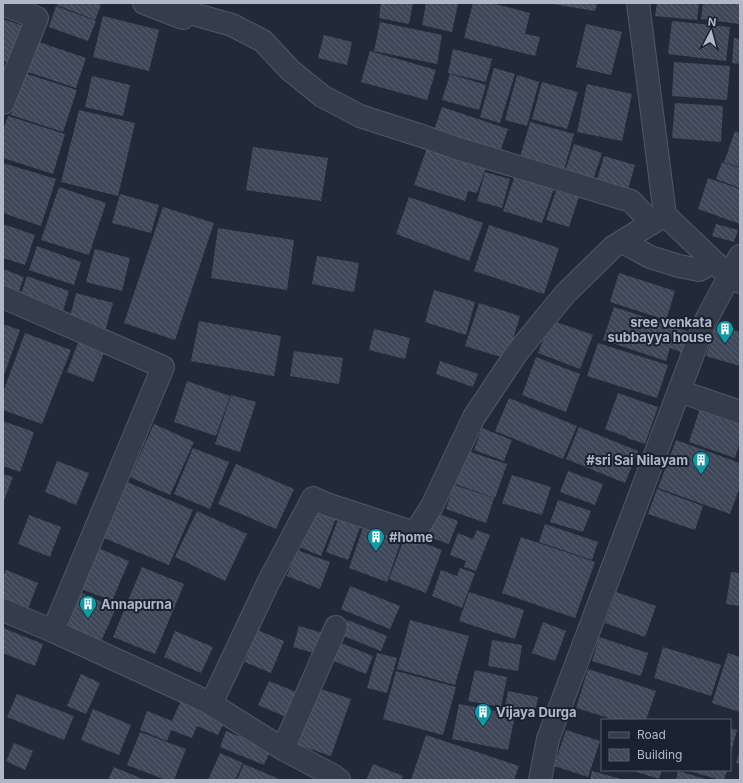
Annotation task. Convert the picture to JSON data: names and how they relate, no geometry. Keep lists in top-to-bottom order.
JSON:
{
  "places": {
    "building": [
      "sree venkata subbayya house",
      "#sri Sai Nilayam",
      "#home",
      "Annapurna",
      "Vijaya Durga"
    ]
  },
  "legend": ["Road", "Building"],
  "north": "top"
}
